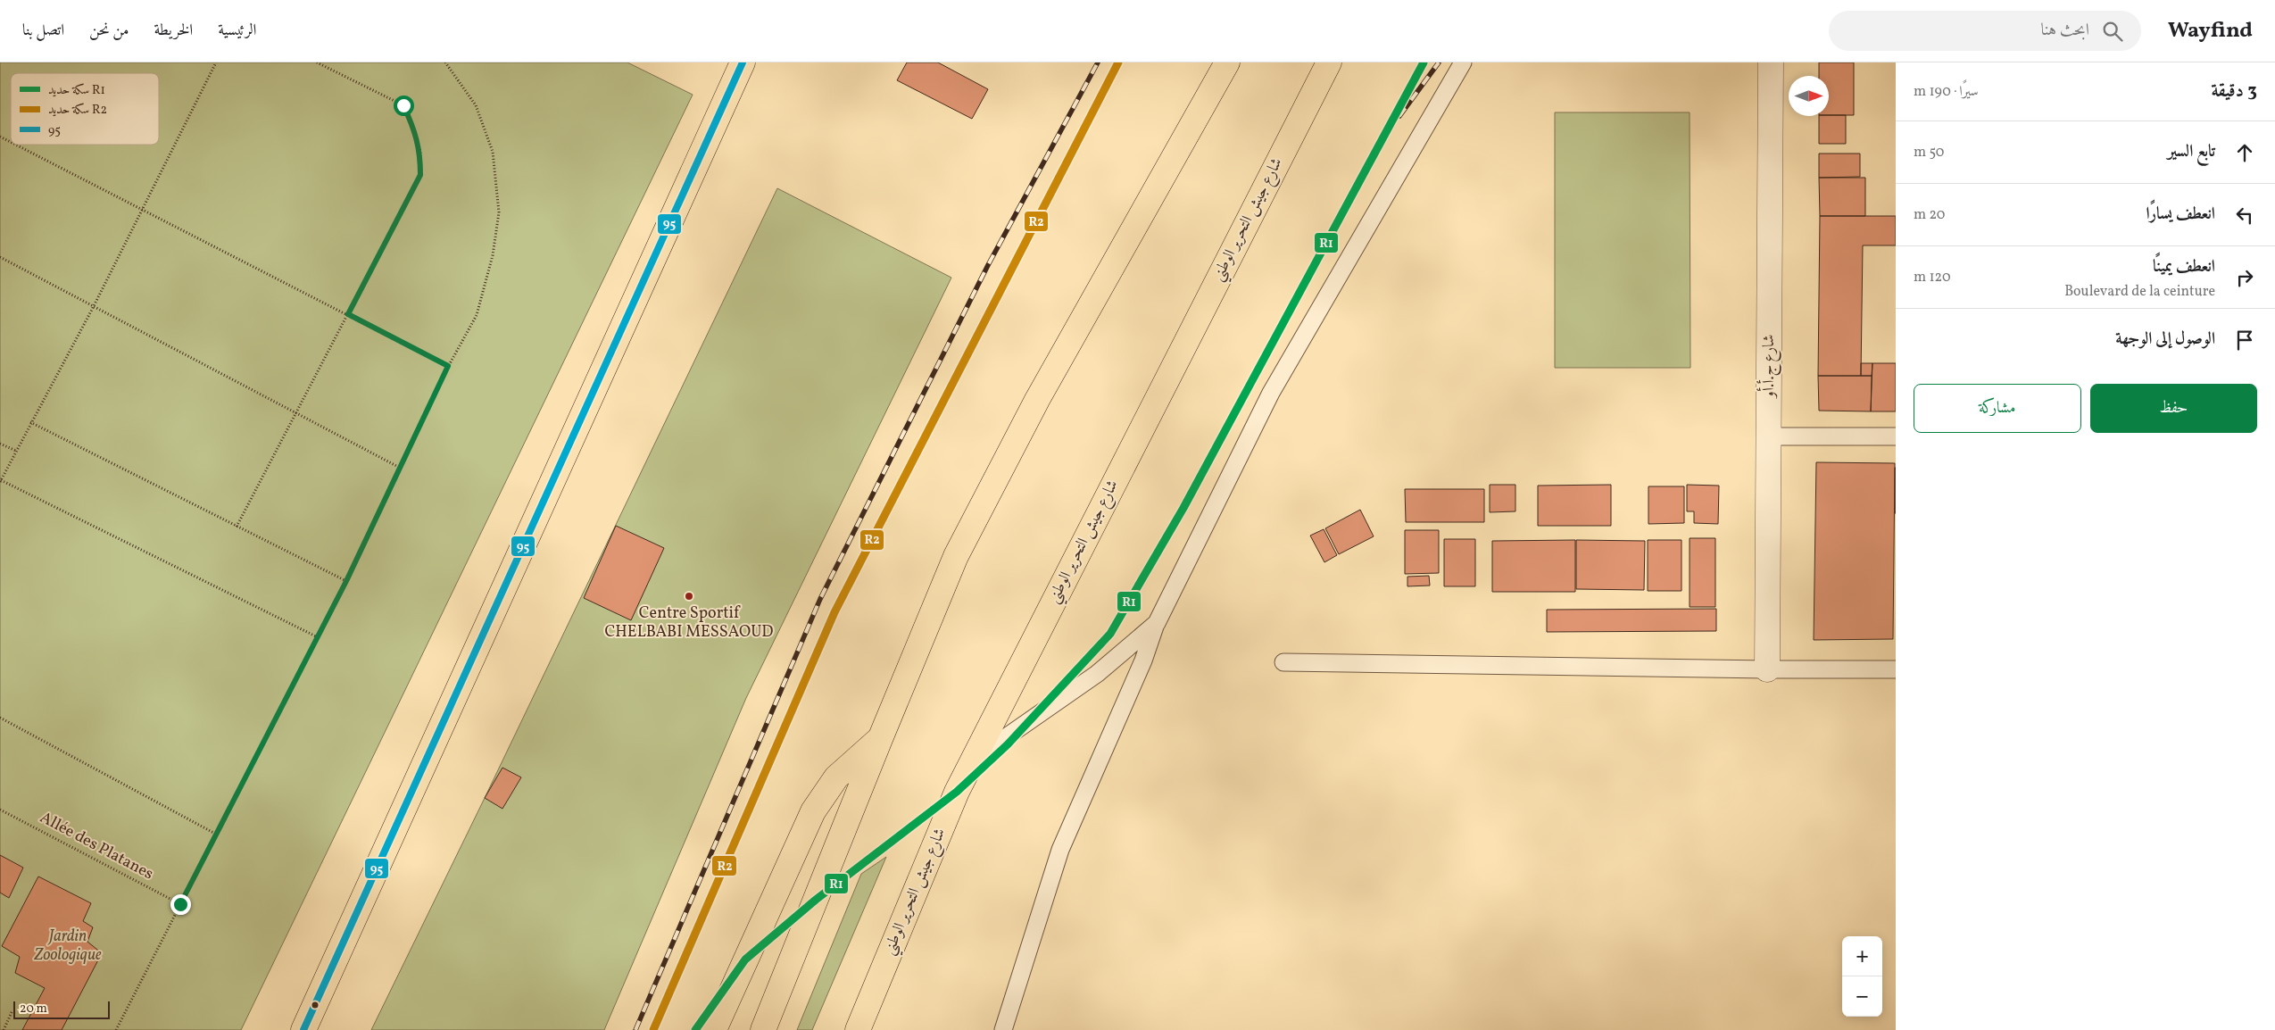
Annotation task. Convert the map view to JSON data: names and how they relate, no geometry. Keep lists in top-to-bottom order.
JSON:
{
  "streets": {
    "main road": ["شارع جيش التحرير الوطني"],
    "street": ["شارع ج.أ.أو"],
    "path": ["Allée des Platanes"]
  },
  "parks": ["Jardin Zoologique"],
  "places": ["Centre Sportif CHELBABI MESSAOUD"],
  "lines": ["rail line R1", "rail line R2", "transit line 95"],
  "legend": ["سكة حديد R1", "سكة حديد R2", "95"],
  "scale_bar": "20 m",
  "north": "right",
  "page": {
    "header": "Wayfind",
    "search": "ابحث هنا",
    "nav": [
      "الرئيسية",
      "الخريطة",
      "من نحن",
      "اتصل بنا"
    ],
    "heading": ["3 دقيقة", "سيرًا · 190 m"],
    "list": [
      ["تابع السير", "50 m"],
      ["انعطف يسارًا", "20 m"],
      ["انعطف يمينًا", "Boulevard de la ceinture", "120 m"],
      "الوصول إلى الوجهة"
    ],
    "buttons": ["حفظ", "مشاركة"],
    "map_buttons": ["+", "−"],
    "scale": "20 m"
  }
}
